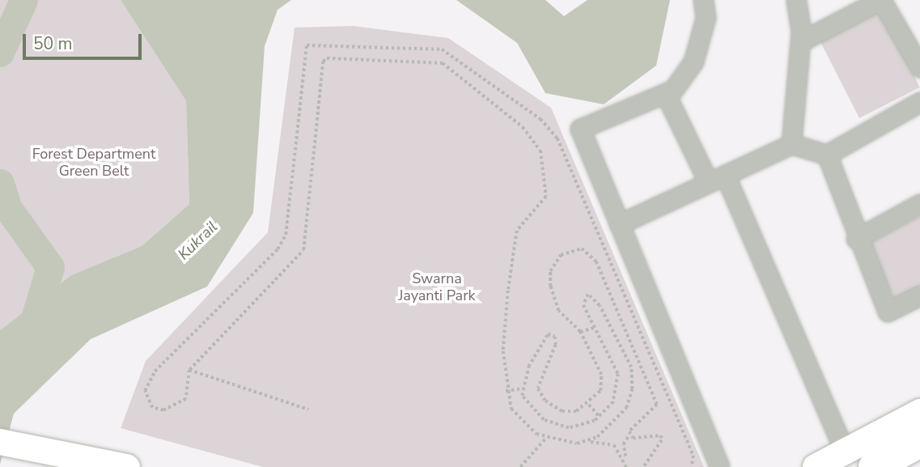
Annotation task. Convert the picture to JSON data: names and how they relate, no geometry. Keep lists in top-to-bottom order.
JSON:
{
  "water": ["Kukrail"],
  "parks": ["Forest Department Green Belt", "Swarna Jayanti Park"],
  "scale_bar": "50 m"
}
